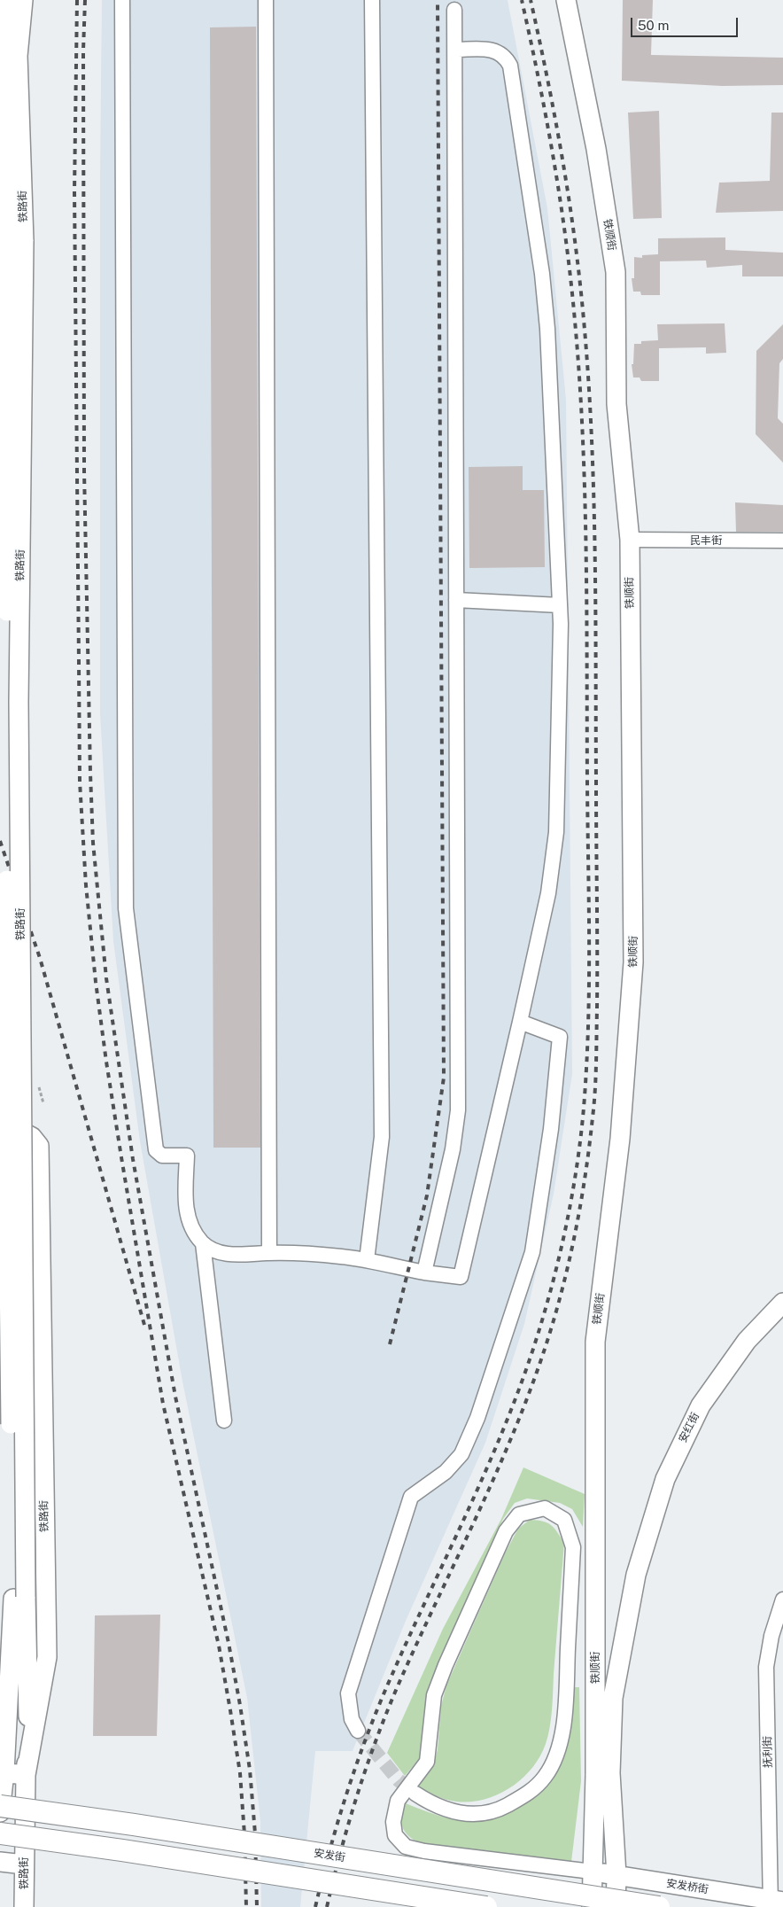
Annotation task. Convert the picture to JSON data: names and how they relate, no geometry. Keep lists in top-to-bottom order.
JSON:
{
  "streets": {
    "highway": ["安发街"],
    "main road": [
      "铁路街",
      "铁顺街",
      "安红街",
      "安发桥街"
    ],
    "street": ["民丰街", "抚利街"]
  },
  "crossings": [
    ["铁顺街", "民丰街"],
    ["铁顺街", "安红街"],
    ["铁顺街", "安发桥街"],
    ["抚利街", "安发桥街"]
  ],
  "scale_bar": "50 m"
}
